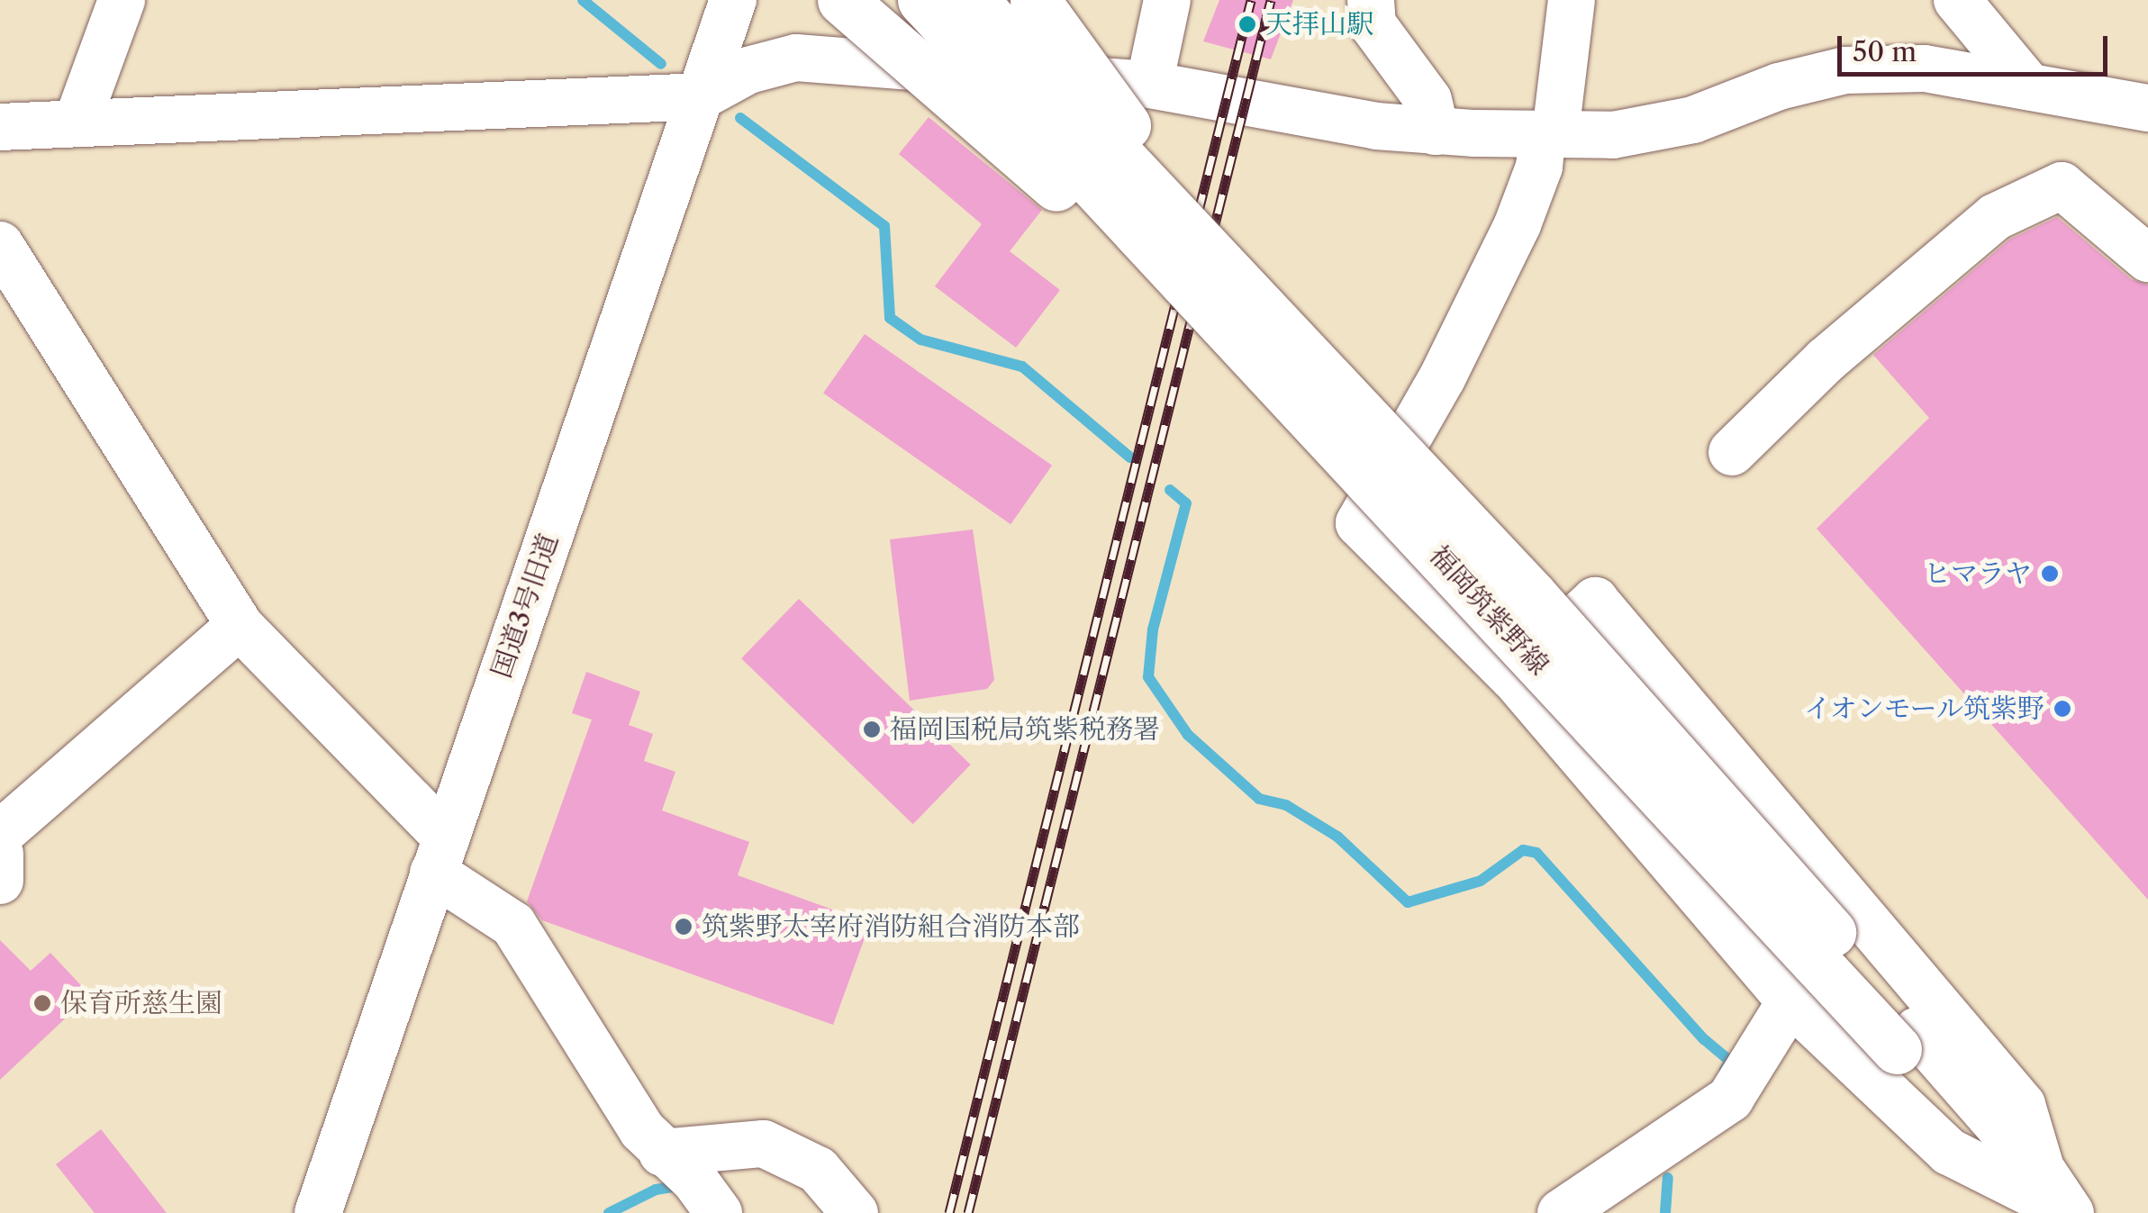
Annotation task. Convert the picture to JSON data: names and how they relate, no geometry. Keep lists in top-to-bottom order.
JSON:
{
  "streets": {
    "main road": ["福岡筑紫野線"],
    "street": ["国道3号旧道"]
  },
  "places": [
    "天拝山駅",
    "ヒマラヤ",
    "イオンモール筑紫野",
    "福岡国税局筑紫税務署",
    "筑紫野太宰府消防組合消防本部",
    "保育所慈生園"
  ],
  "scale_bar": "50 m"
}
